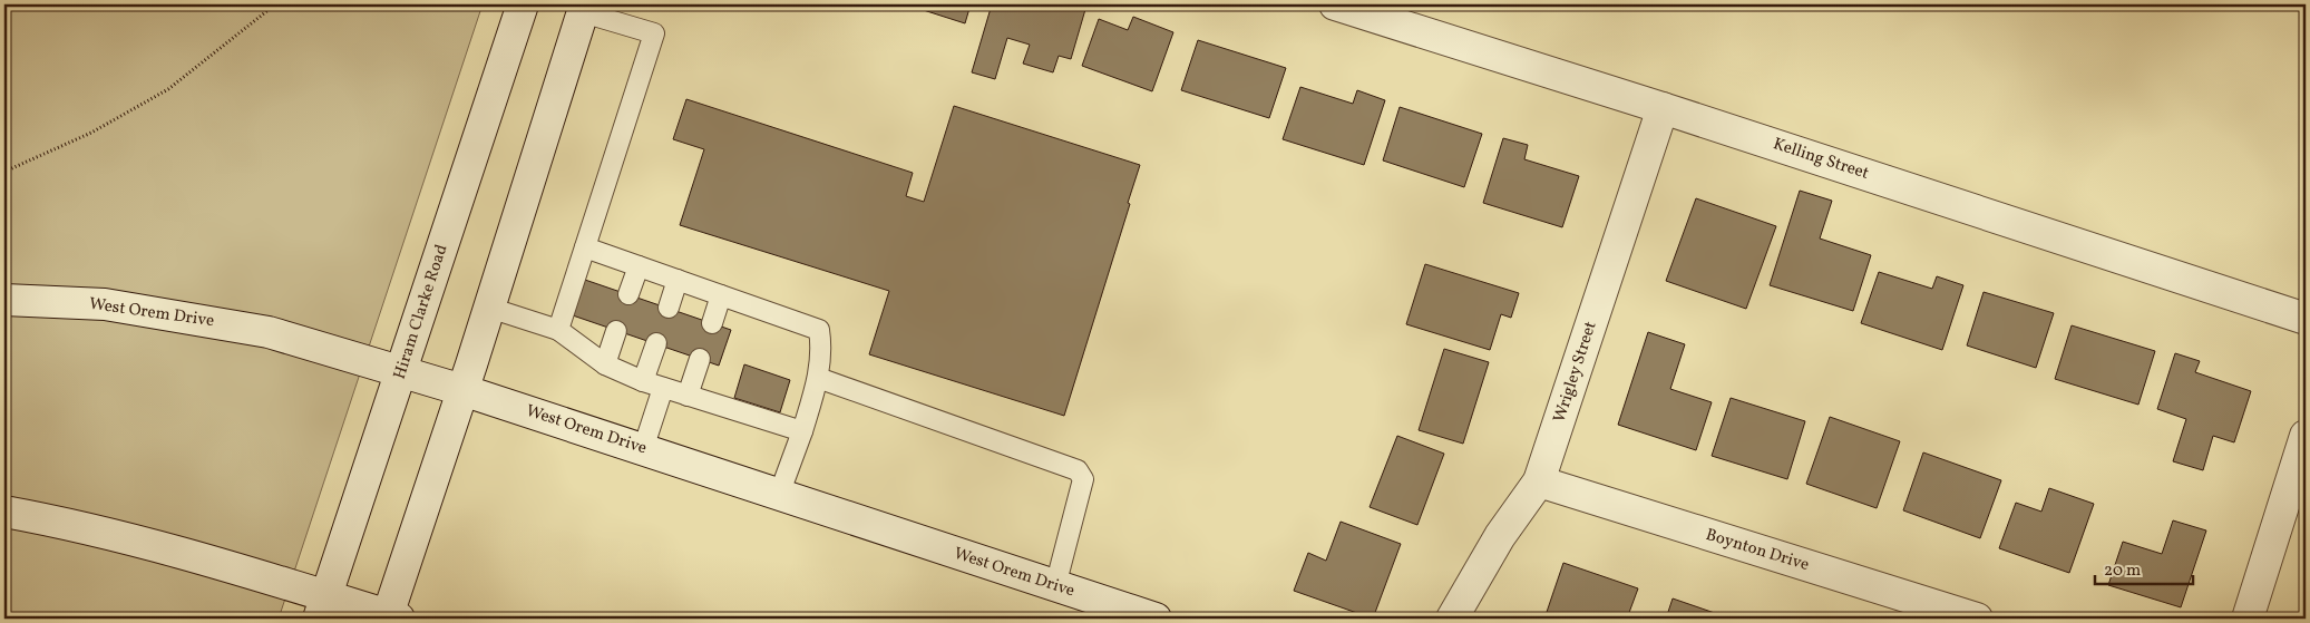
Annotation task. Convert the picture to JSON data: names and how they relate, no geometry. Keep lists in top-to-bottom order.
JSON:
{
  "streets": {
    "main road": [
      "Kelling Street",
      "Hiram Clarke Road",
      "West Orem Drive",
      "Wrigley Street",
      "Boynton Drive"
    ]
  },
  "crossings": [
    ["Kelling Street", "Wrigley Street"],
    ["Hiram Clarke Road", "West Orem Drive"],
    ["Wrigley Street", "Boynton Drive"]
  ],
  "scale_bar": "20 m"
}
